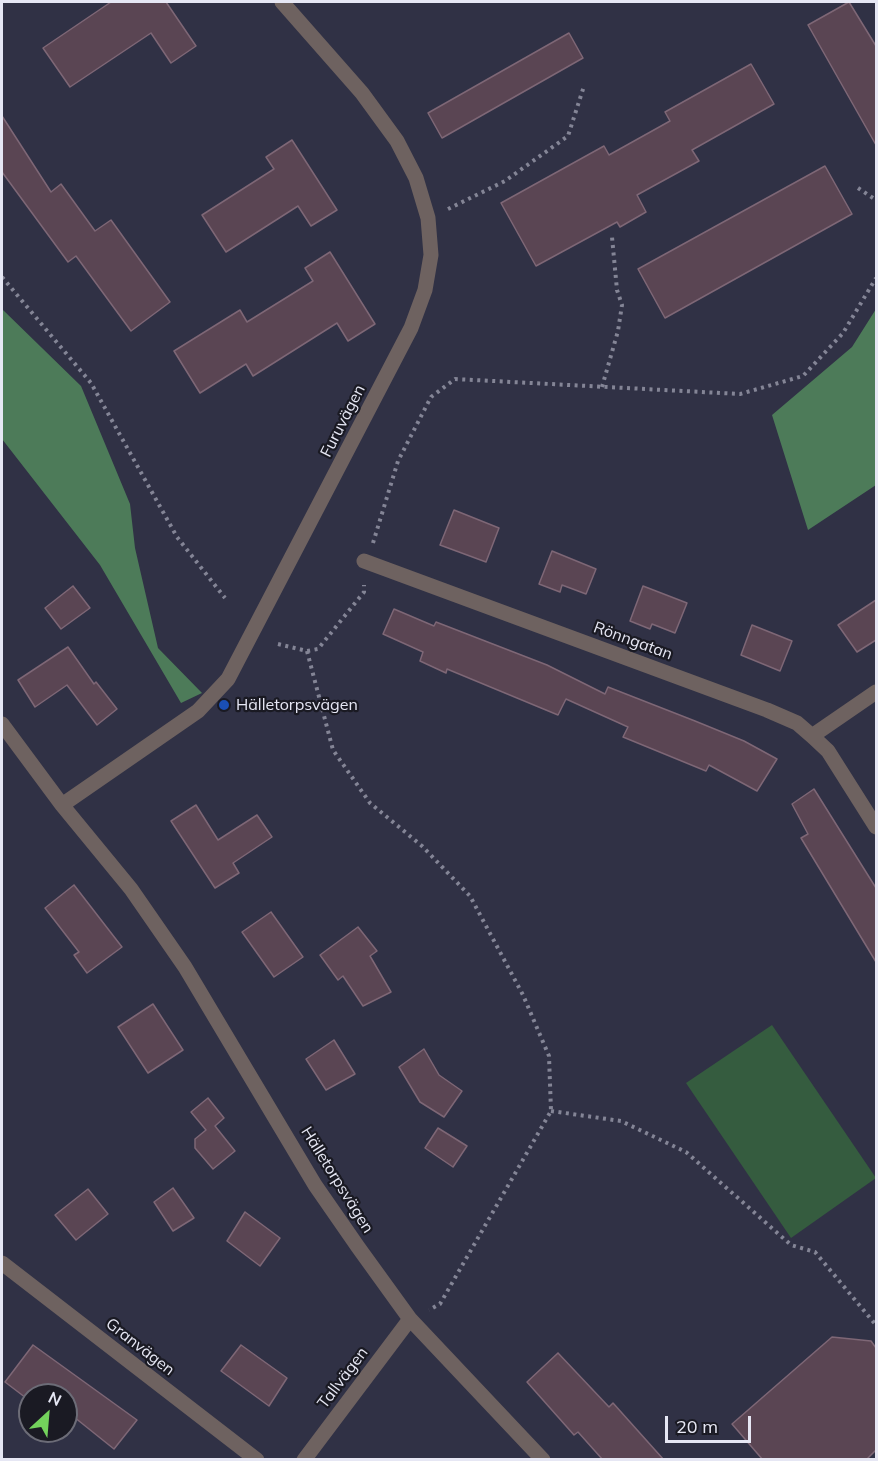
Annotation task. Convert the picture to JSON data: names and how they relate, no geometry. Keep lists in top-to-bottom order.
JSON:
{
  "streets": {
    "street": [
      "Furuvägen",
      "Rönngatan",
      "Hälletorpsvägen",
      "Granvägen",
      "Tallvägen"
    ]
  },
  "crossings": [
    ["Furuvägen", "Hälletorpsvägen"],
    ["Hälletorpsvägen", "Tallvägen"]
  ],
  "places": ["Hälletorpsvägen"],
  "scale_bar": "20 m",
  "north": "top right"
}
